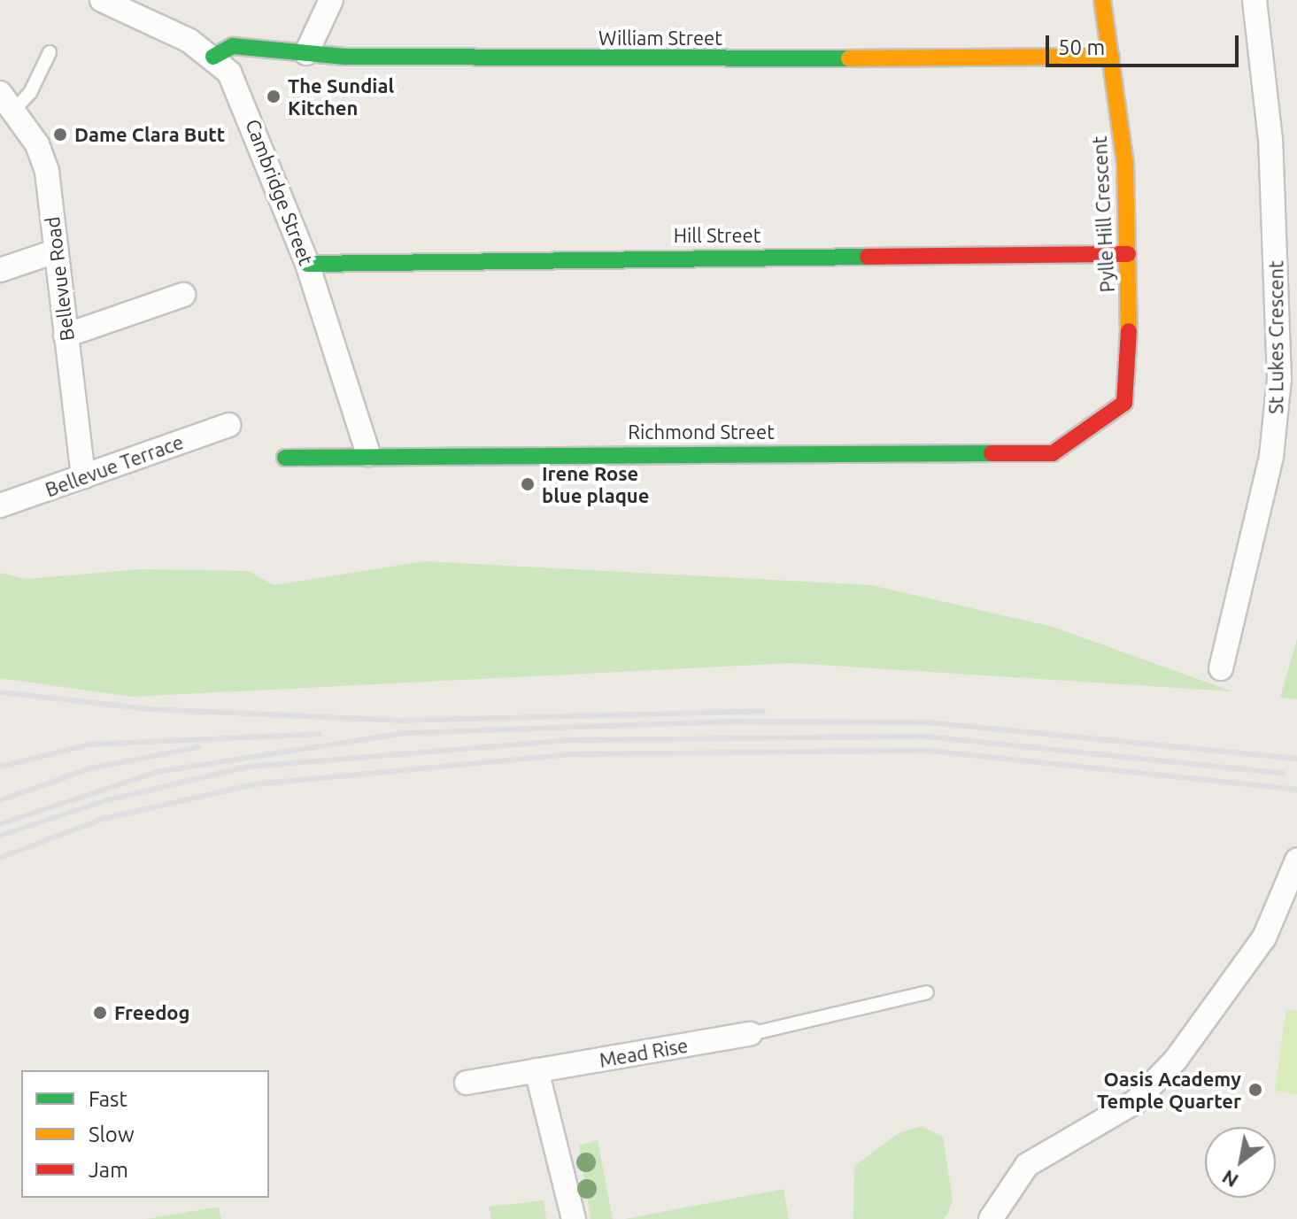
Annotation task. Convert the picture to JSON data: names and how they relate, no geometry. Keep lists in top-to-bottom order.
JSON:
{
  "streets": {
    "street": [
      "William Street",
      "Cambridge Street",
      "Pylle Hill Crescent",
      "Hill Street",
      "Bellevue Road",
      "St Lukes Crescent",
      "Richmond Street",
      "Bellevue Terrace",
      "Mead Rise"
    ]
  },
  "crossings": [
    ["William Street", "Cambridge Street"],
    ["William Street", "Pylle Hill Crescent"],
    ["Cambridge Street", "Hill Street"],
    ["Cambridge Street", "Richmond Street"],
    ["Pylle Hill Crescent", "Hill Street"],
    ["Pylle Hill Crescent", "Richmond Street"],
    ["Bellevue Road", "Bellevue Terrace"]
  ],
  "places": [
    "The Sundial Kitchen",
    "Dame Clara Butt",
    "Irene Rose blue plaque",
    "Freedog",
    "Oasis Academy Temple Quarter"
  ],
  "legend": ["Fast", "Slow", "Jam"],
  "scale_bar": "50 m",
  "north": "bottom left"
}
